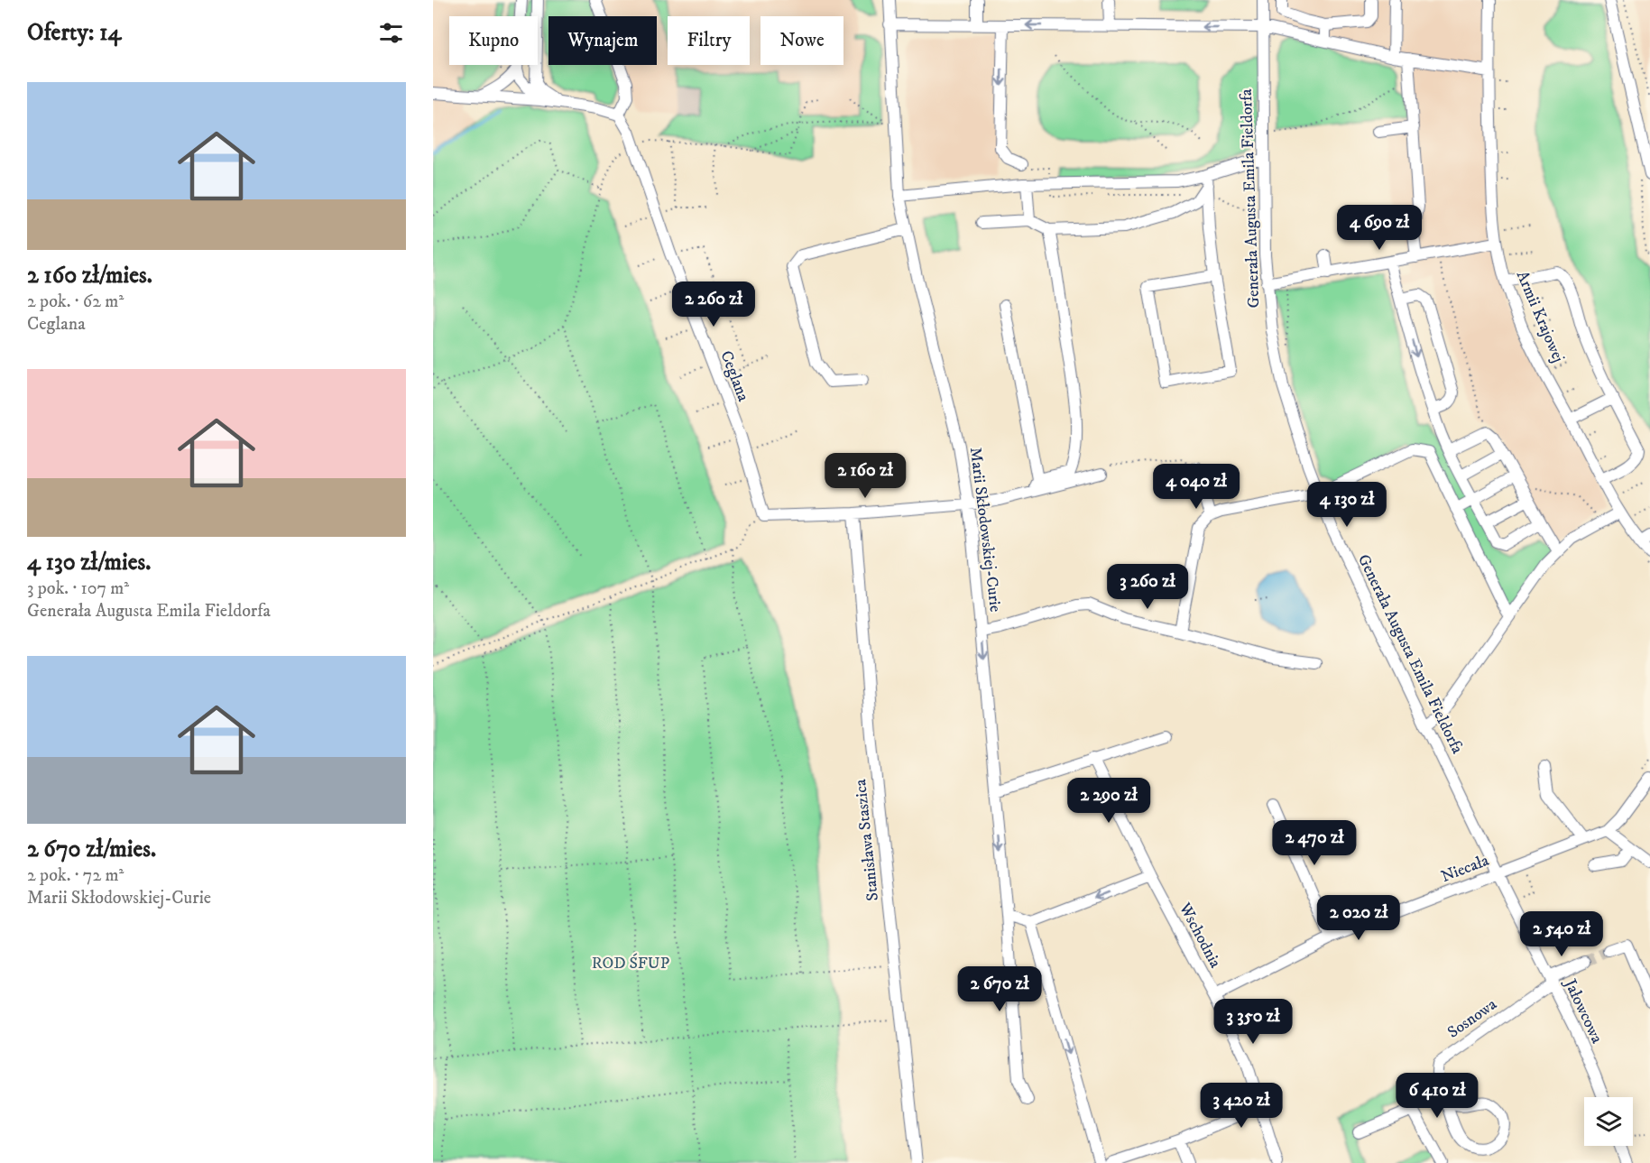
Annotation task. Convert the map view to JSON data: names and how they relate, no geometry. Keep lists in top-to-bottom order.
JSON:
{
  "streets": {
    "street": [
      "Generała Augusta Emila Fieldorfa",
      "Armii Krajowej",
      "Ceglana",
      "Marii Skłodowskiej-Curie",
      "Stanisława Staszica",
      "Niecała",
      "Wschodnia",
      "Jałowcowa",
      "Sosnowa"
    ]
  },
  "crossings": [
    ["Generała Augusta Emila Fieldorfa", "Niecała"],
    ["Generała Augusta Emila Fieldorfa", "Jałowcowa"],
    ["Niecała", "Wschodnia"],
    ["Niecała", "Jałowcowa"],
    ["Jałowcowa", "Sosnowa"]
  ],
  "parks": ["ROD ŚFUP"],
  "page": {
    "heading": "Oferty: 14",
    "chip": [
      "Kupno",
      "Wynajem",
      "Filtry",
      "Nowe"
    ],
    "list": [
      {
        "name": "2 160 zł/mies.",
        "note": "2 pok. · 62 m² · Ceglana"
      },
      {
        "name": "4 130 zł/mies.",
        "note": "3 pok. · 107 m² · Generała Augusta Emila Fieldorfa"
      },
      {
        "name": "2 670 zł/mies.",
        "note": "2 pok. · 72 m² · Marii Skłodowskiej-Curie"
      }
    ],
    "price": [
      "4 690 zł",
      "2 260 zł",
      "2 160 zł",
      "4 040 zł",
      "4 130 zł",
      "3 260 zł",
      "2 290 zł",
      "2 470 zł",
      "2 020 zł",
      "2 540 zł",
      "2 670 zł",
      "3 350 zł",
      "6 410 zł",
      "3 420 zł"
    ]
  }
}
